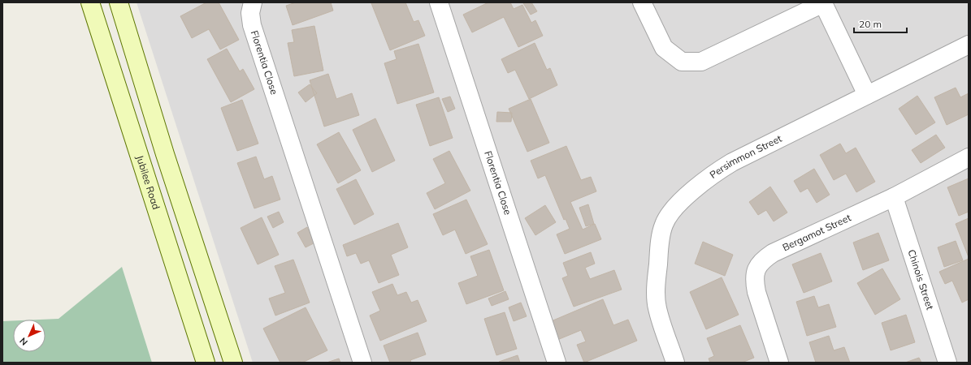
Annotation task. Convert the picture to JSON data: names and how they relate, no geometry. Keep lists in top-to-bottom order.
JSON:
{
  "streets": {
    "main road": ["Jubilee Road"],
    "street": [
      "Florentia Close",
      "Persimmon Street",
      "Bergamot Street",
      "Chinois Street"
    ]
  },
  "crossings": [
    ["Bergamot Street", "Chinois Street"]
  ],
  "scale_bar": "20 m",
  "north": "bottom left"
}
